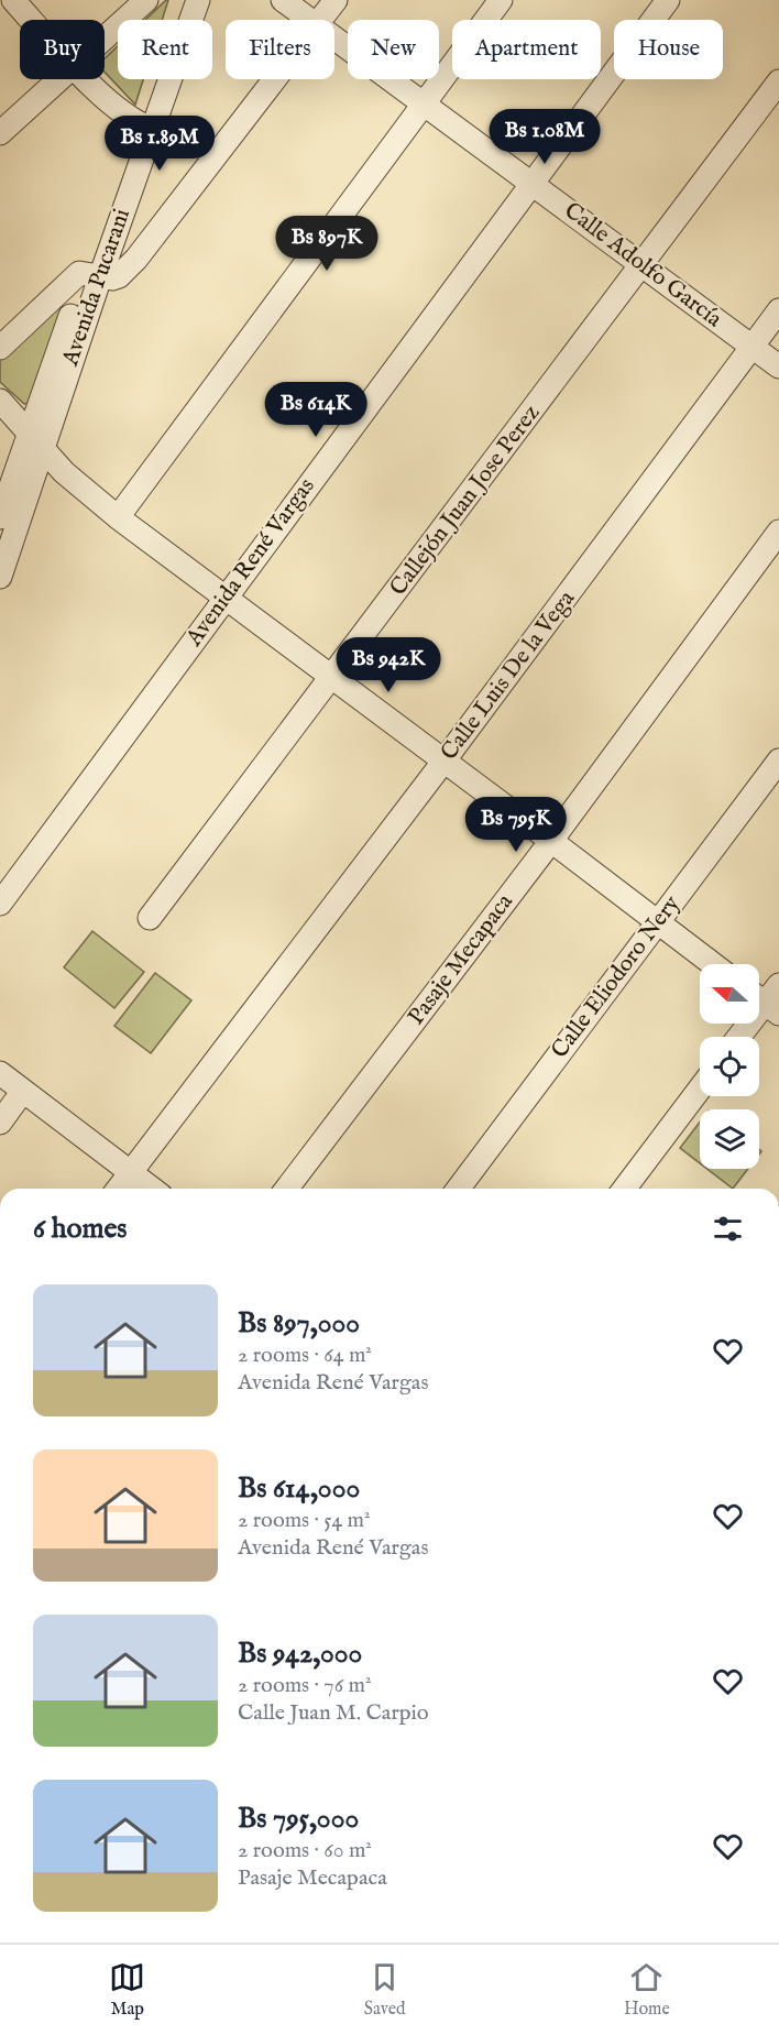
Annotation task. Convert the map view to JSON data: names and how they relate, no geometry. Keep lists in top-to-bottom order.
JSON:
{
  "streets": {
    "street": [
      "Calle Adolfo García",
      "Avenida Pucarani",
      "Callejón Juan Jose Perez",
      "Avenida René Vargas",
      "Calle Luis De la Vega",
      "Pasaje Mecapaca",
      "Calle Eliodoro Nery"
    ]
  },
  "crossings": [
    ["Calle Adolfo García", "Callejón Juan Jose Perez"],
    ["Calle Adolfo García", "Avenida René Vargas"],
    ["Calle Adolfo García", "Calle Luis De la Vega"]
  ],
  "north": "left",
  "page": {
    "chip": [
      "Buy",
      "Rent",
      "Filters",
      "New",
      "Apartment",
      "House"
    ],
    "price": [
      "Bs 1.08M",
      "Bs 1.89M",
      "Bs 897K",
      "Bs 614K",
      "Bs 942K",
      "Bs 795K"
    ],
    "heading": "6 homes",
    "list": [
      {
        "name": "Bs 897,000",
        "note": "2 rooms · 64 m² · Avenida René Vargas"
      },
      {
        "name": "Bs 614,000",
        "note": "2 rooms · 54 m² · Avenida René Vargas"
      },
      {
        "name": "Bs 942,000",
        "note": "2 rooms · 76 m² · Calle Juan M. Carpio"
      },
      {
        "name": "Bs 795,000",
        "note": "2 rooms · 60 m² · Pasaje Mecapaca"
      }
    ],
    "tabs": ["Map", "Saved", "Home"]
  }
}
